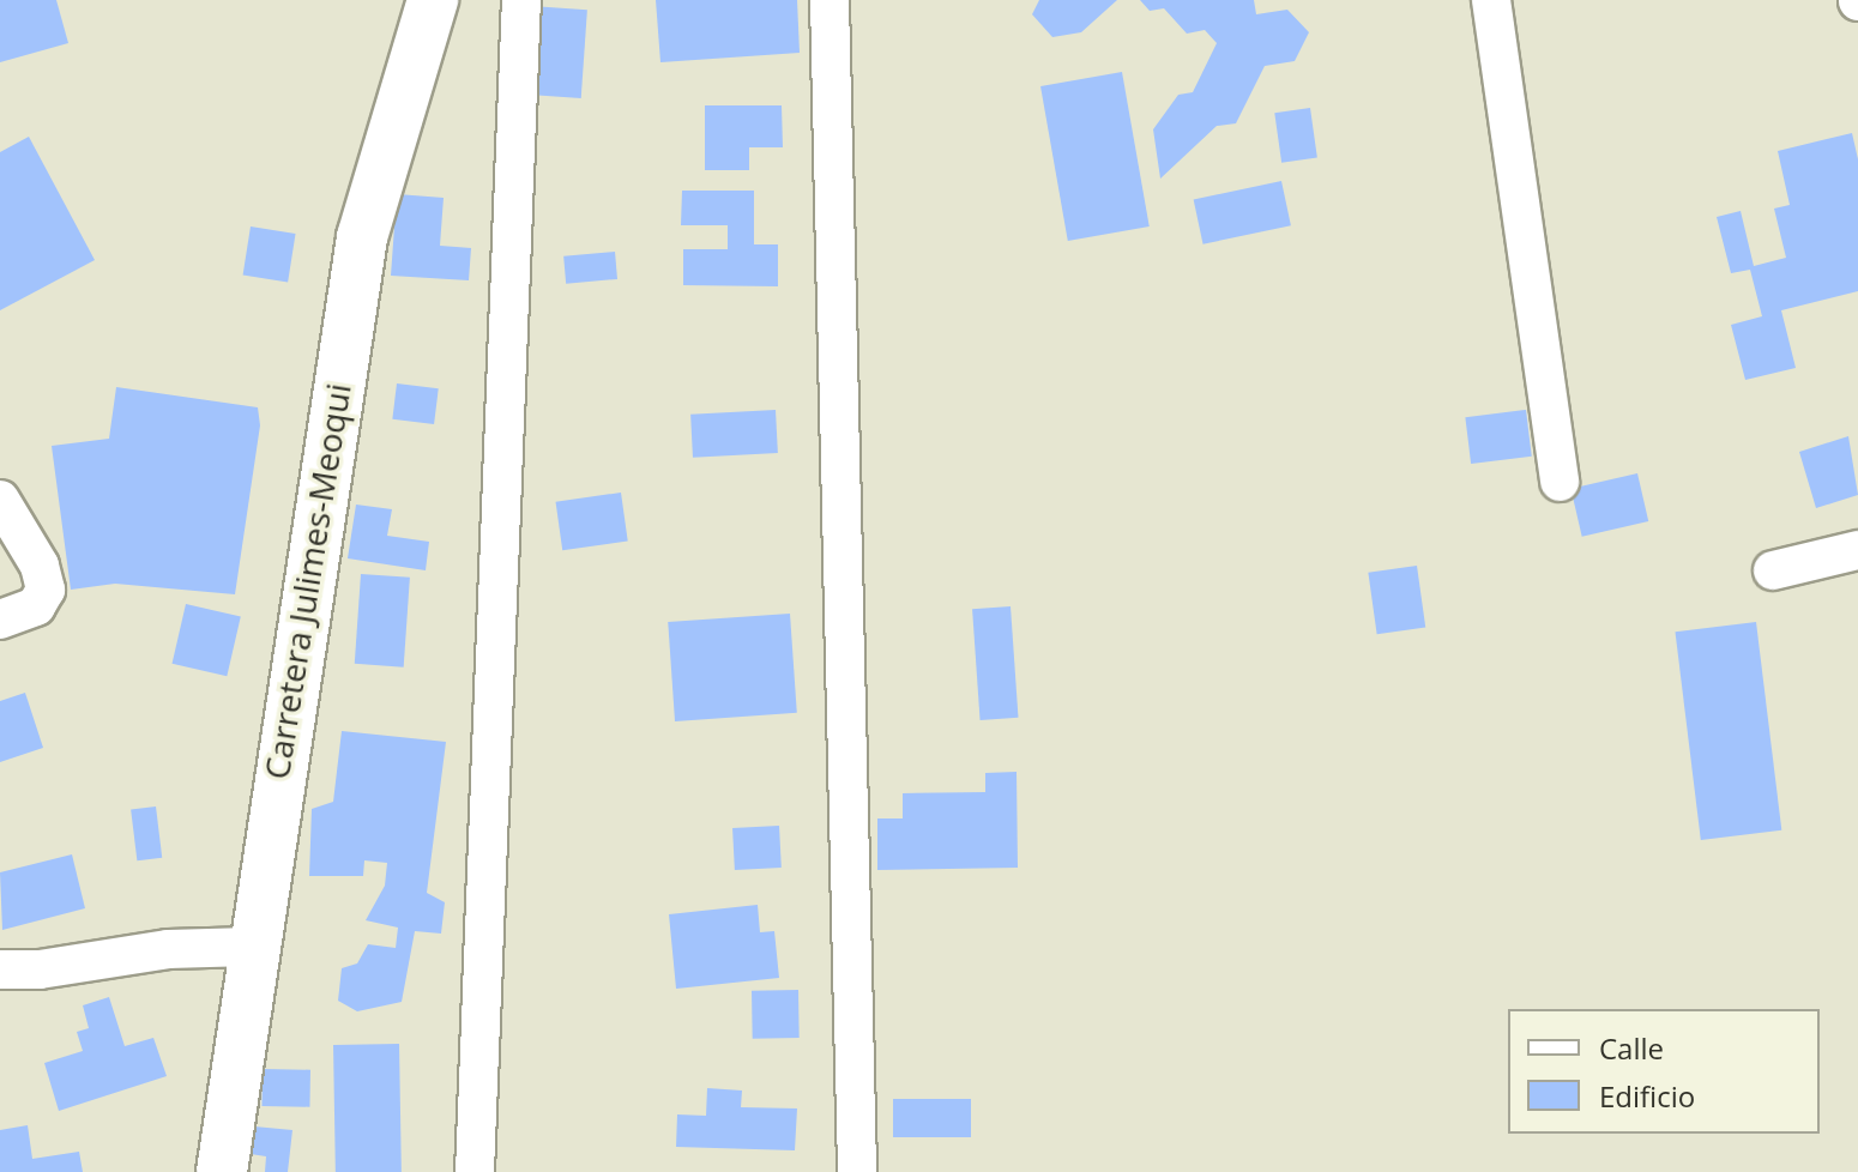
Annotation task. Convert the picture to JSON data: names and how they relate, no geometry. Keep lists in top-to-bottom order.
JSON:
{
  "streets": {
    "main road": ["Carretera Julimes-Meoqui"]
  },
  "legend": ["Calle", "Edificio"]
}
